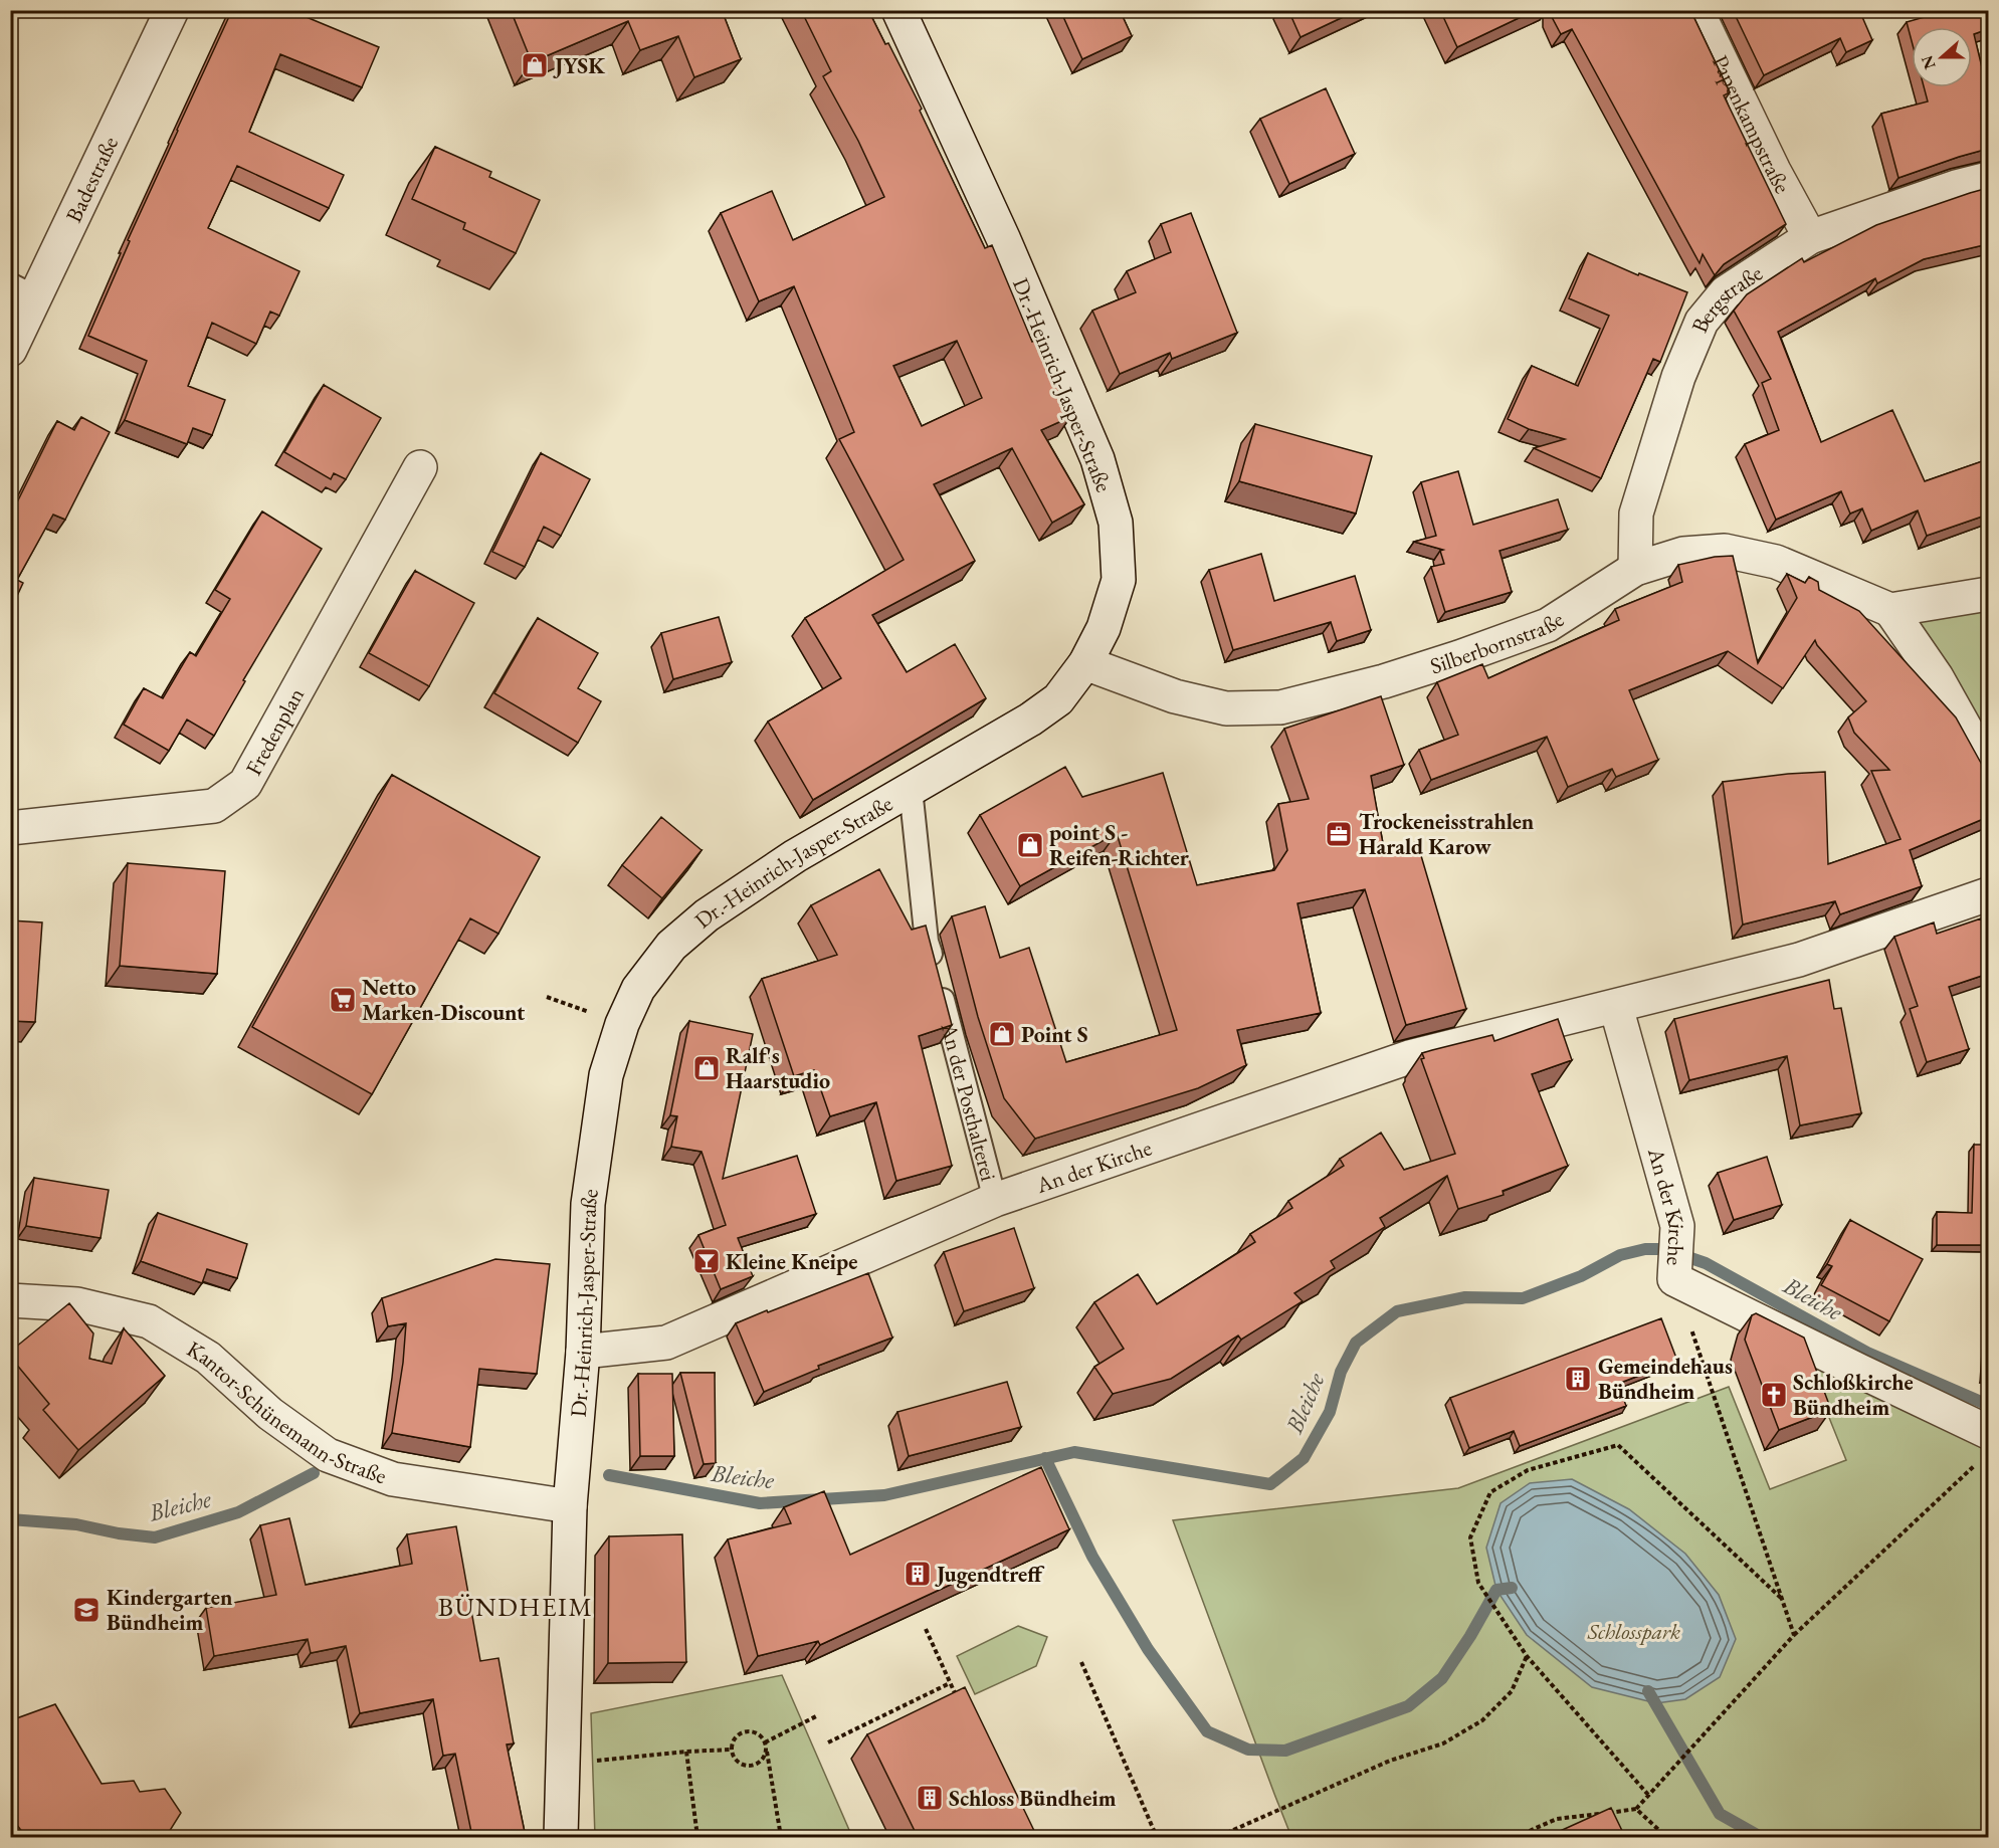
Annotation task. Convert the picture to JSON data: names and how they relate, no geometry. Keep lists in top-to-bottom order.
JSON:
{
  "streets": {
    "street": [
      "Papenkampstraße",
      "Badestraße",
      "Bergstraße",
      "Dr.-Heinrich-Jasper-Straße",
      "Silberbornstraße",
      "Fredenplan",
      "An der Kirche",
      "Kantor-Schünemann-Straße"
    ],
    "lane": ["An der Posthalterei"]
  },
  "crossings": [
    ["Papenkampstraße", "Bergstraße"],
    ["Bergstraße", "Silberbornstraße"],
    ["Dr.-Heinrich-Jasper-Straße", "Silberbornstraße"],
    ["Dr.-Heinrich-Jasper-Straße", "An der Posthalterei"],
    ["Dr.-Heinrich-Jasper-Straße", "An der Kirche"],
    ["Dr.-Heinrich-Jasper-Straße", "Kantor-Schünemann-Straße"],
    ["An der Posthalterei", "An der Kirche"]
  ],
  "districts": ["BÜNDHEIM"],
  "water": ["Bleiche"],
  "parks": ["Schlosspark"],
  "places": {
    "shop": [
      "JYSK",
      "point S - Reifen-Richter",
      "Point S",
      "Ralf's Haarstudio"
    ],
    "office": ["Trockeneisstrahlen Harald Karow"],
    "supermarket": ["Netto Marken-Discount"],
    "bar": ["Kleine Kneipe"],
    "building": ["Gemeindehaus Bündheim", "Jugendtreff", "Schloss Bündheim"],
    "church": ["Schloßkirche Bündheim"],
    "school or university": ["Kindergarten Bündheim"]
  },
  "north": "left"
}
